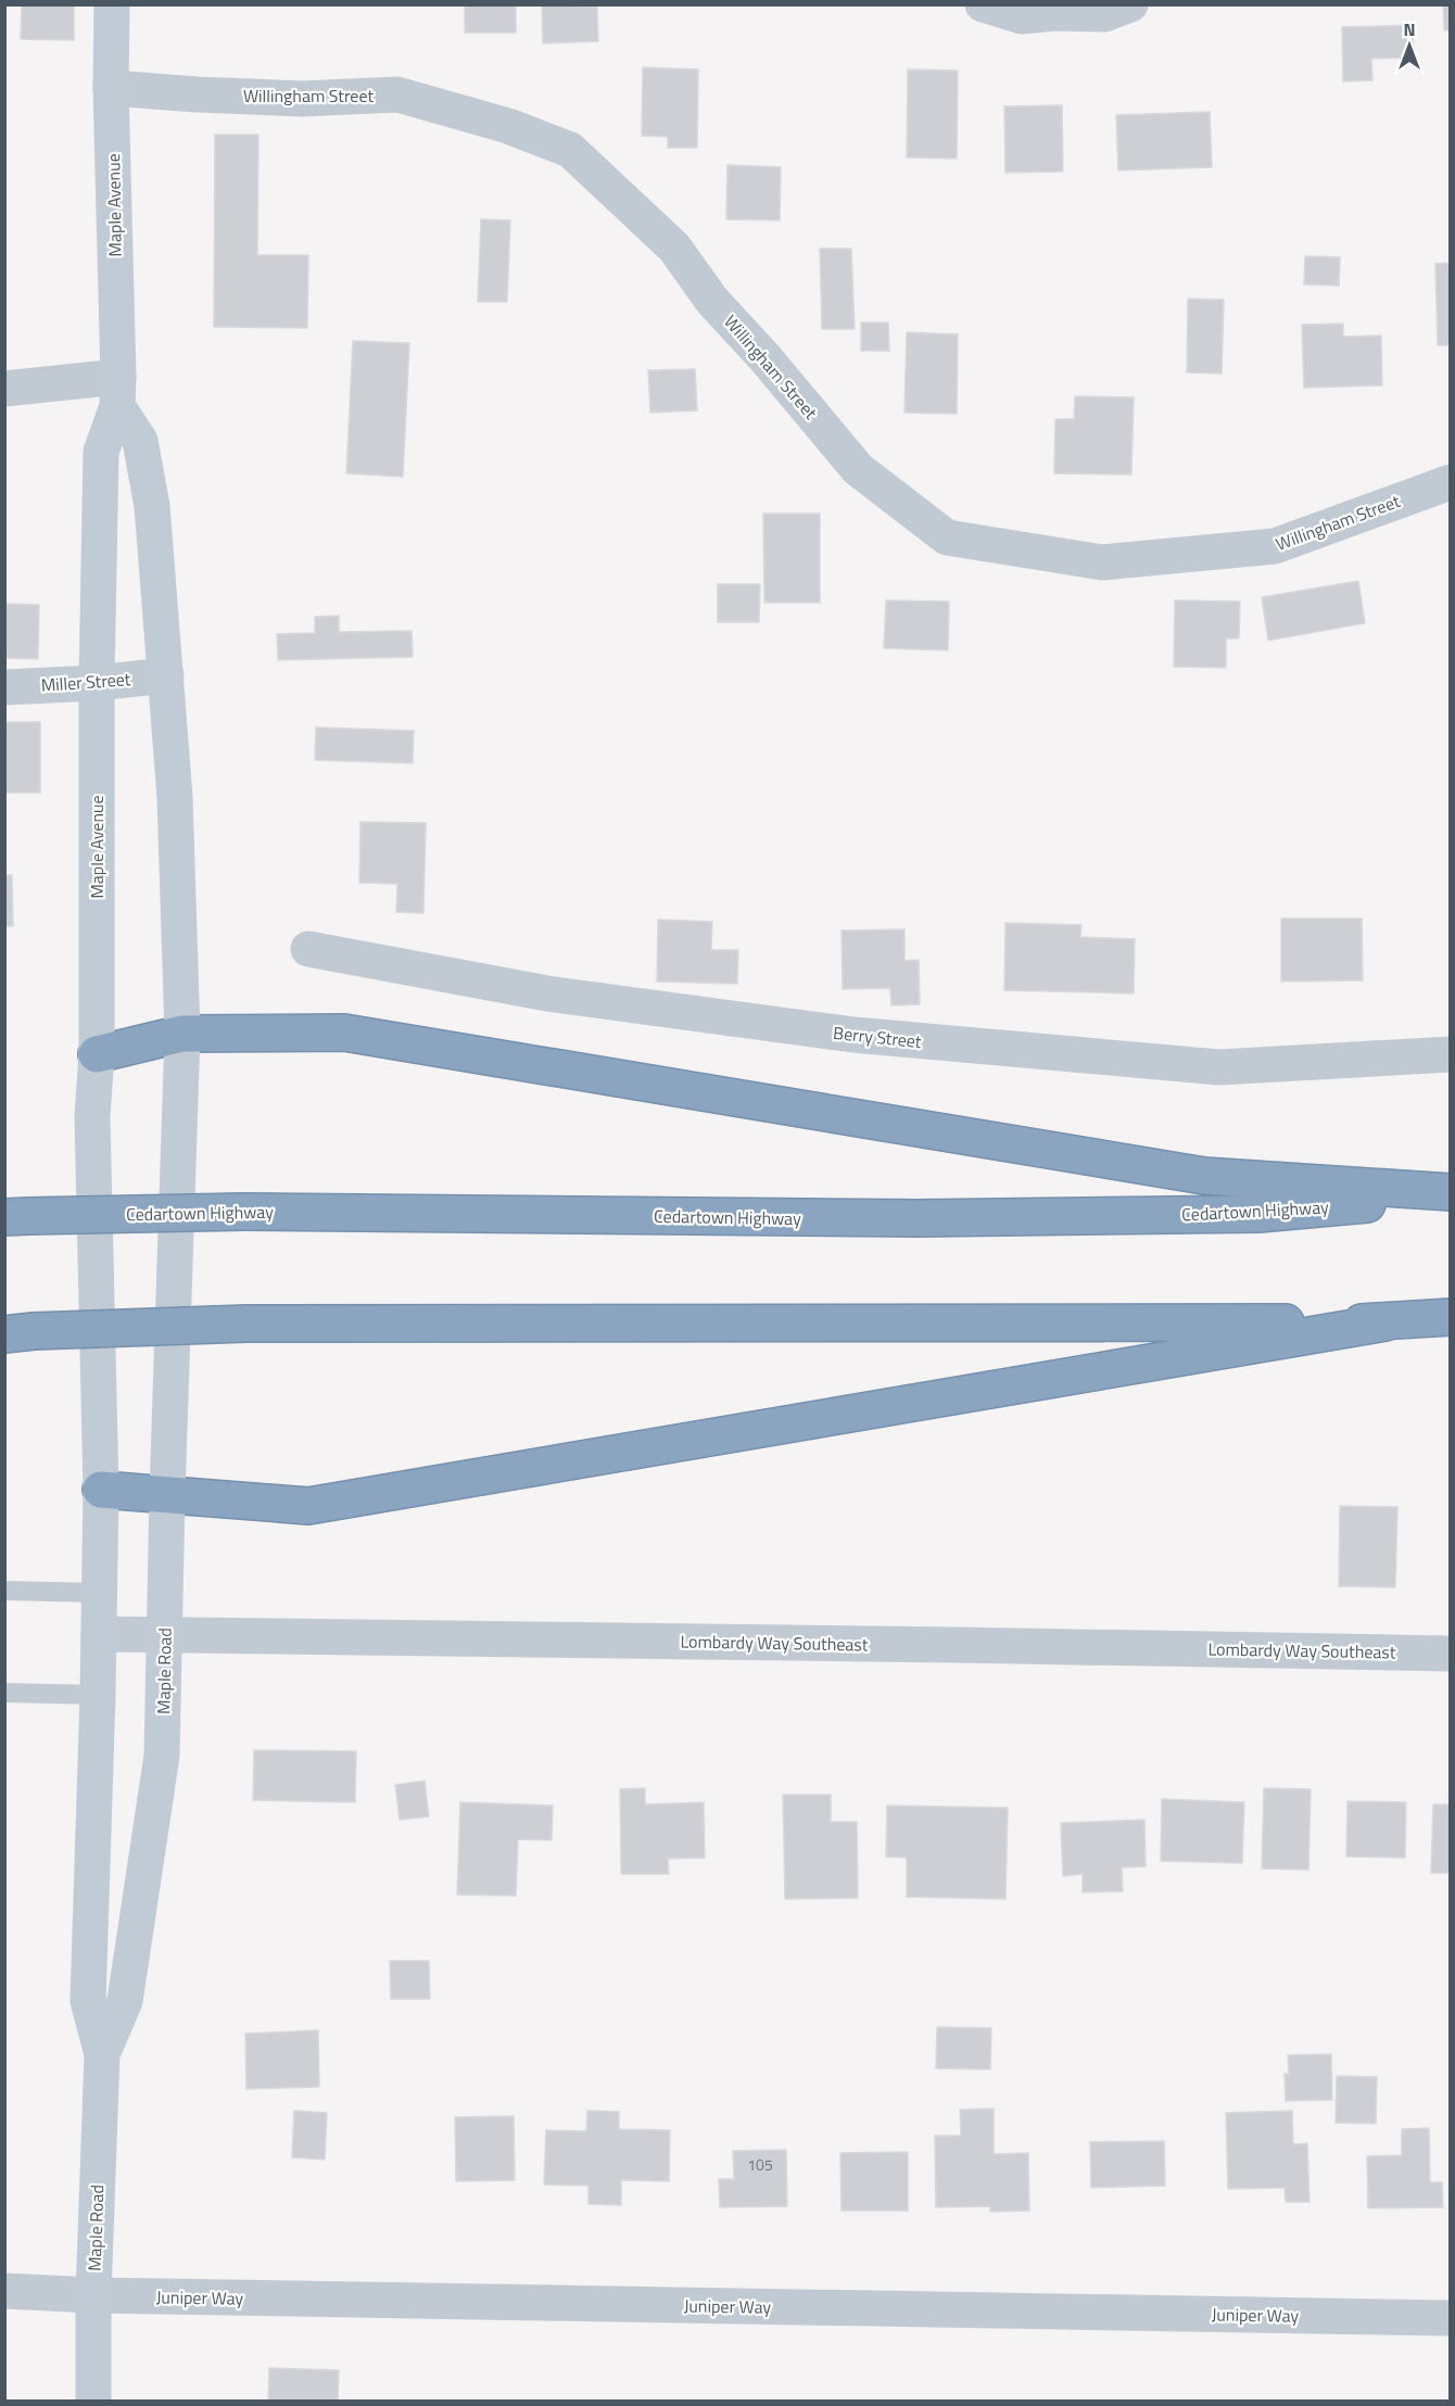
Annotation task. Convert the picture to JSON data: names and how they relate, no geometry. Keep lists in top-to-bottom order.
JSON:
{
  "streets": {
    "highway": ["Cedartown Highway"],
    "main road": ["Maple Avenue", "Maple Road"],
    "street": [
      "Willingham Street",
      "Miller Street",
      "Berry Street",
      "Lombardy Way Southeast",
      "Juniper Way"
    ]
  },
  "crossings": [
    ["Willingham Street", "Maple Avenue"],
    ["Maple Avenue", "Miller Street"],
    ["Maple Avenue", "Maple Road"],
    ["Lombardy Way Southeast", "Maple Road"],
    ["Maple Road", "Juniper Way"]
  ],
  "house_numbers": ["105"],
  "north": "top"
}
